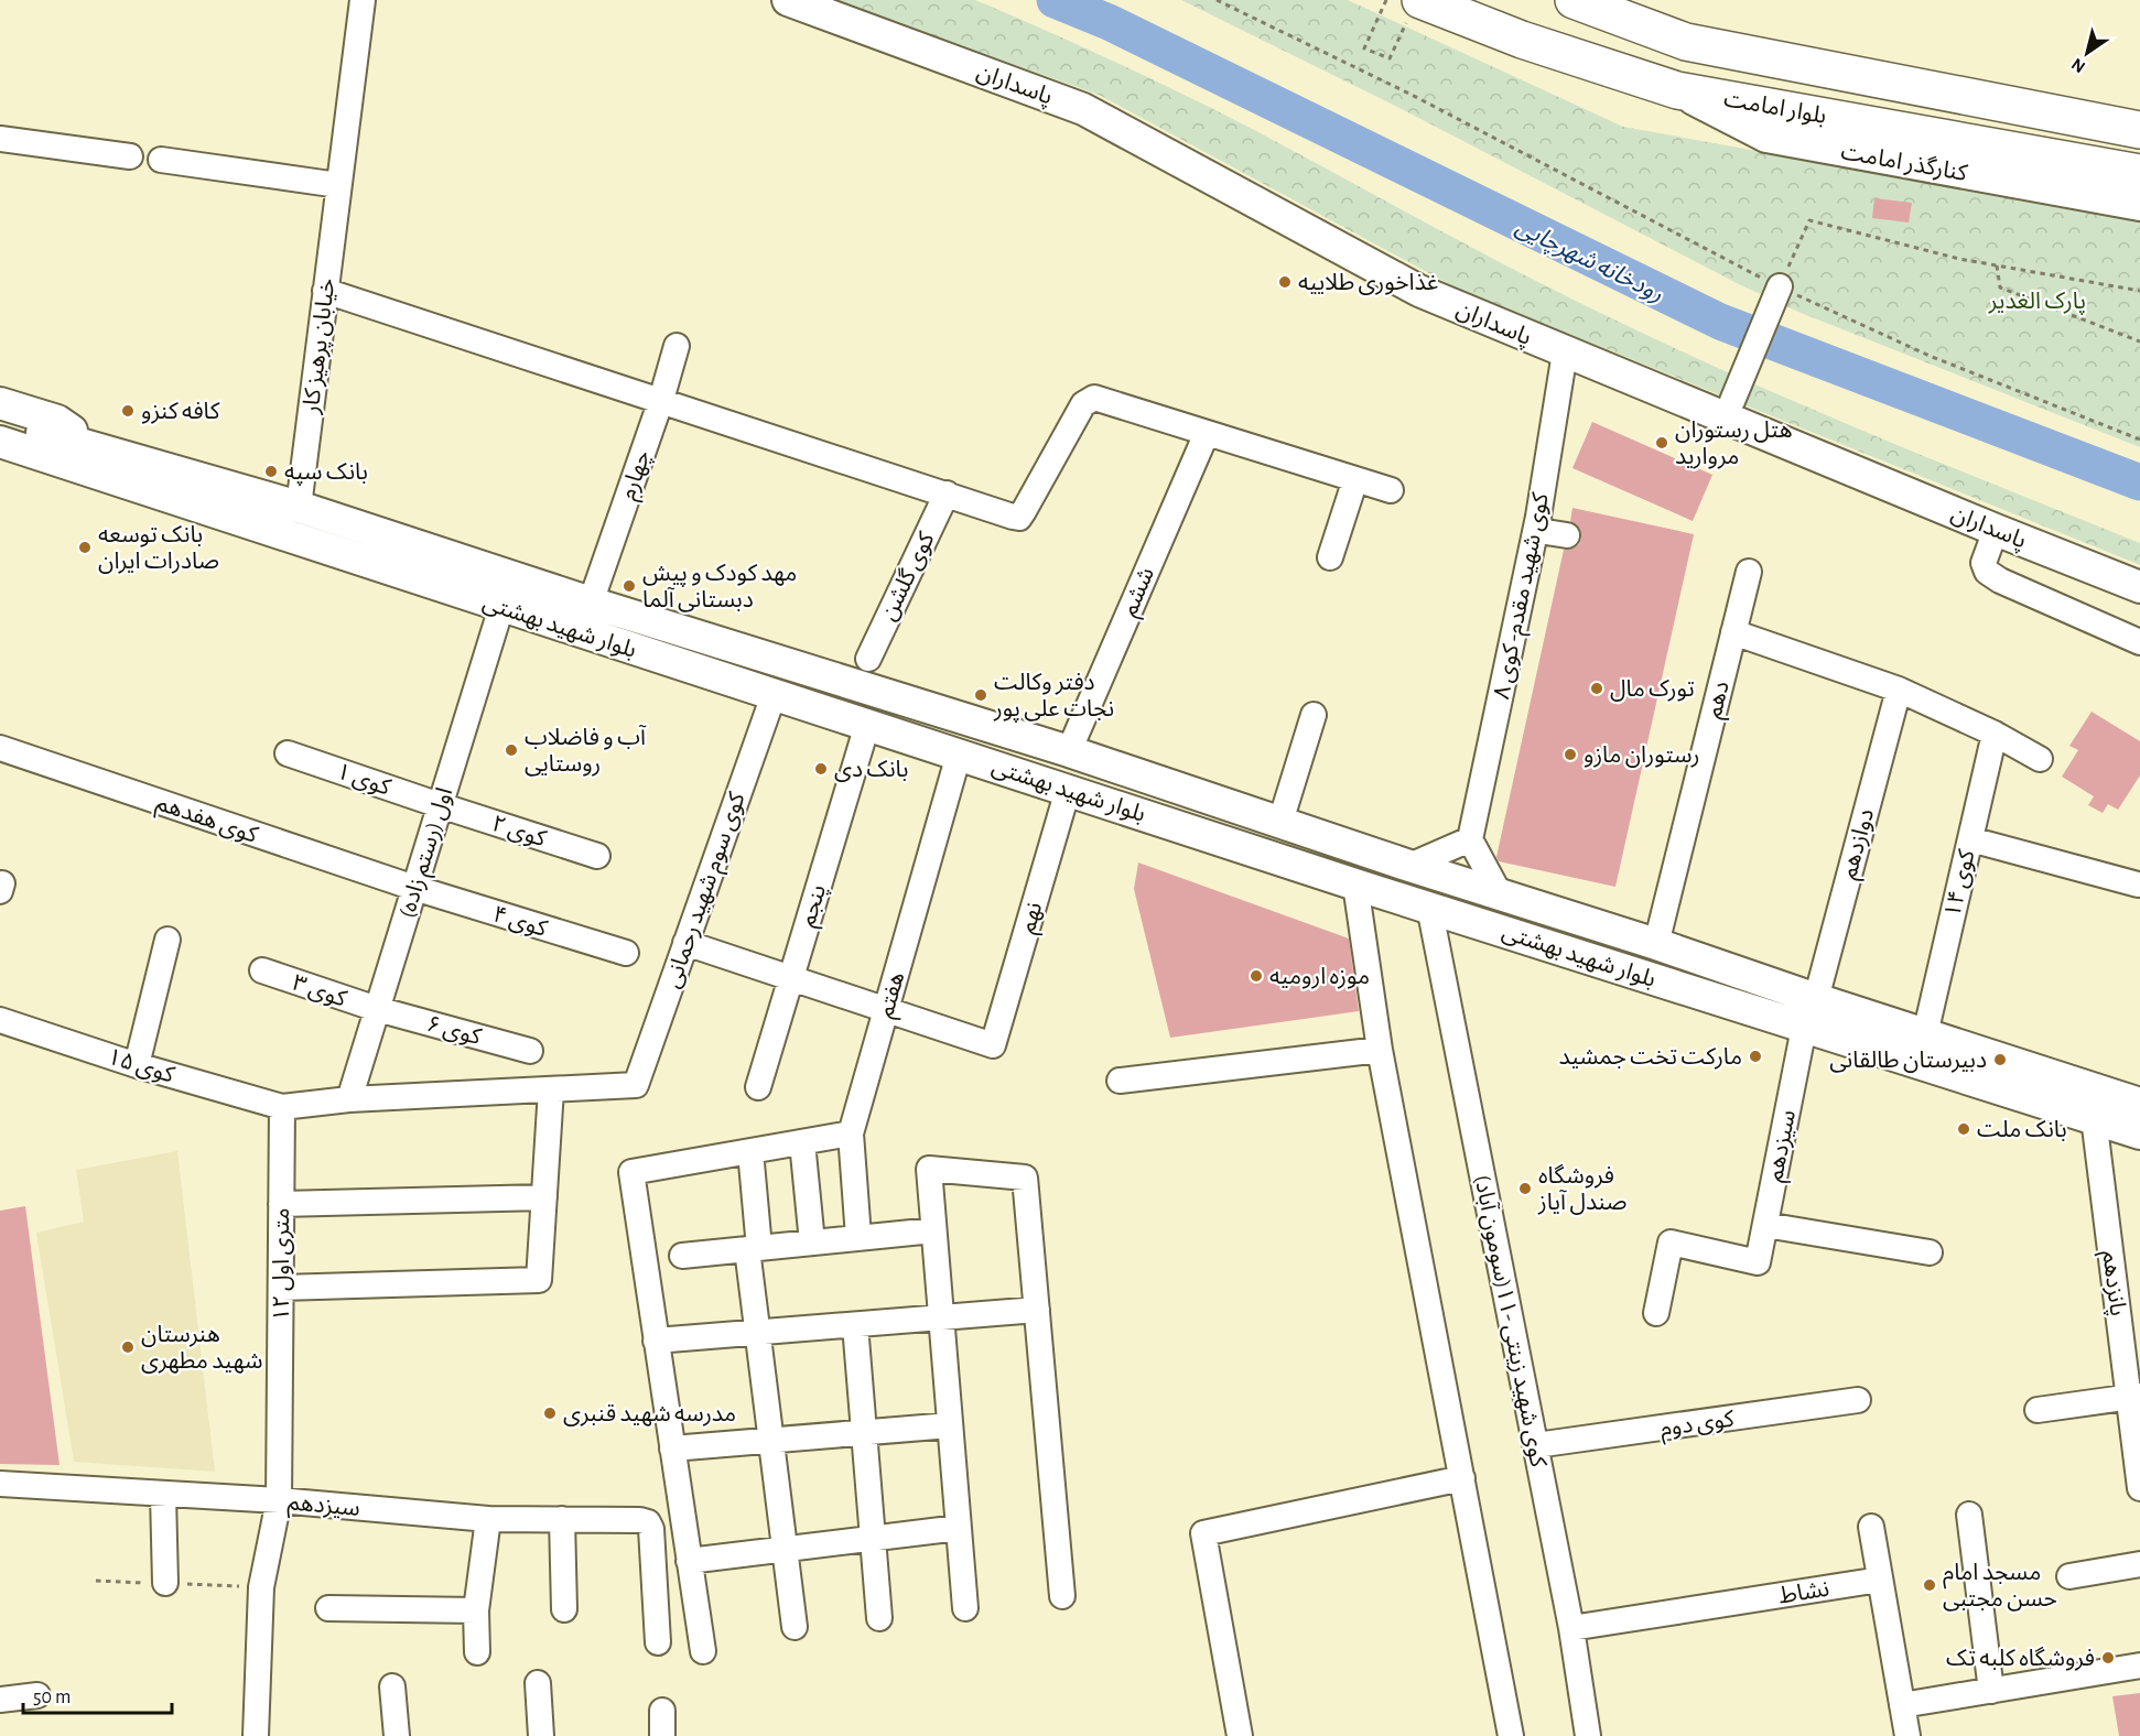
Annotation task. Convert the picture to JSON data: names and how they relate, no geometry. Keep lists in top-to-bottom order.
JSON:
{
  "streets": {
    "highway": ["بلوار امامت"],
    "main road": ["پاسداران", "کنارگذر امامت", "بلوار شهید بهشتی"],
    "street": [
      "خیابان پرهیز کار",
      "چهارم",
      "کوی گلشن",
      "ششم",
      "کوی شهید مقدم- کوی ۸",
      "دهم",
      "کوی ۱",
      "کوی هفدهم",
      "کوی ۲",
      "دوازدهم",
      "اول (رستم زاده)",
      "کوی ۱۴",
      "کوی سوم شهید رحمانی",
      "پنجم",
      "نهم",
      "کوی ۴",
      "کوی ۳",
      "هفتم",
      "کوی ۶",
      "کوی ۱۵",
      "سیزدهم",
      "۱۲ متری اول",
      "پانزدهم",
      "کوی شهید زینتی -۱۱(سومون آباد)",
      "کوی دوم",
      "نشاط"
    ]
  },
  "crossings": [
    ["پاسداران", "کوی شهید مقدم- کوی ۸"],
    ["بلوار امامت", "کنارگذر امامت"],
    ["خیابان پرهیز کار", "بلوار شهید بهشتی"],
    ["چهارم", "بلوار شهید بهشتی"],
    ["ششم", "بلوار شهید بهشتی"],
    ["بلوار شهید بهشتی", "دهم"],
    ["بلوار شهید بهشتی", "دوازدهم"],
    ["بلوار شهید بهشتی", "اول (رستم زاده)"],
    ["بلوار شهید بهشتی", "کوی ۱۴"],
    ["بلوار شهید بهشتی", "کوی سوم شهید رحمانی"],
    ["بلوار شهید بهشتی", "پنجم"],
    ["بلوار شهید بهشتی", "نهم"],
    ["بلوار شهید بهشتی", "هفتم"],
    ["بلوار شهید بهشتی", "سیزدهم"],
    ["بلوار شهید بهشتی", "پانزدهم"],
    ["بلوار شهید بهشتی", "کوی شهید زینتی -۱۱(سومون آباد)"],
    ["کوی ۱", "کوی ۲"],
    ["کوی ۱", "اول (رستم زاده)"],
    ["کوی هفدهم", "اول (رستم زاده)"],
    ["کوی هفدهم", "کوی ۴"],
    ["کوی ۲", "اول (رستم زاده)"],
    ["اول (رستم زاده)", "کوی ۴"],
    ["اول (رستم زاده)", "کوی ۳"],
    ["اول (رستم زاده)", "کوی ۶"],
    ["نهم", "هفتم"],
    ["کوی ۳", "کوی ۶"],
    ["کوی ۱۵", "۱۲ متری اول"],
    ["سیزدهم", "۱۲ متری اول"],
    ["کوی شهید زینتی -۱۱(سومون آباد)", "کوی دوم"],
    ["کوی شهید زینتی -۱۱(سومون آباد)", "نشاط"]
  ],
  "water": ["رودخانه شهرچایی"],
  "parks": ["پارک الغدیر"],
  "places": [
    "غذاخوری طلاییه",
    "کافه کنزو",
    "هتل رستوران مروارید",
    "بانک سپه",
    "بانک توسعه صادرات ایران",
    "مهد کودک و پیش دبستانی آلما",
    "تورک مال",
    "دفتر وکالت نجات علی پور",
    "آب و فاضلاب روستایی",
    "رستوران مازو",
    "بانک دی",
    "موزه ارومیه",
    "مارکت تخت جمشید",
    "دبیرستان طالقانی",
    "بانک ملت",
    "فروشگاه صندل آیاز",
    "هنرستان شهید مطهری",
    "مدرسه شهید قنبری",
    "مسجد امام حسن مجتبی",
    "فروشگاه کلبه تک"
  ],
  "scale_bar": "50 m",
  "north": "bottom left"
}
